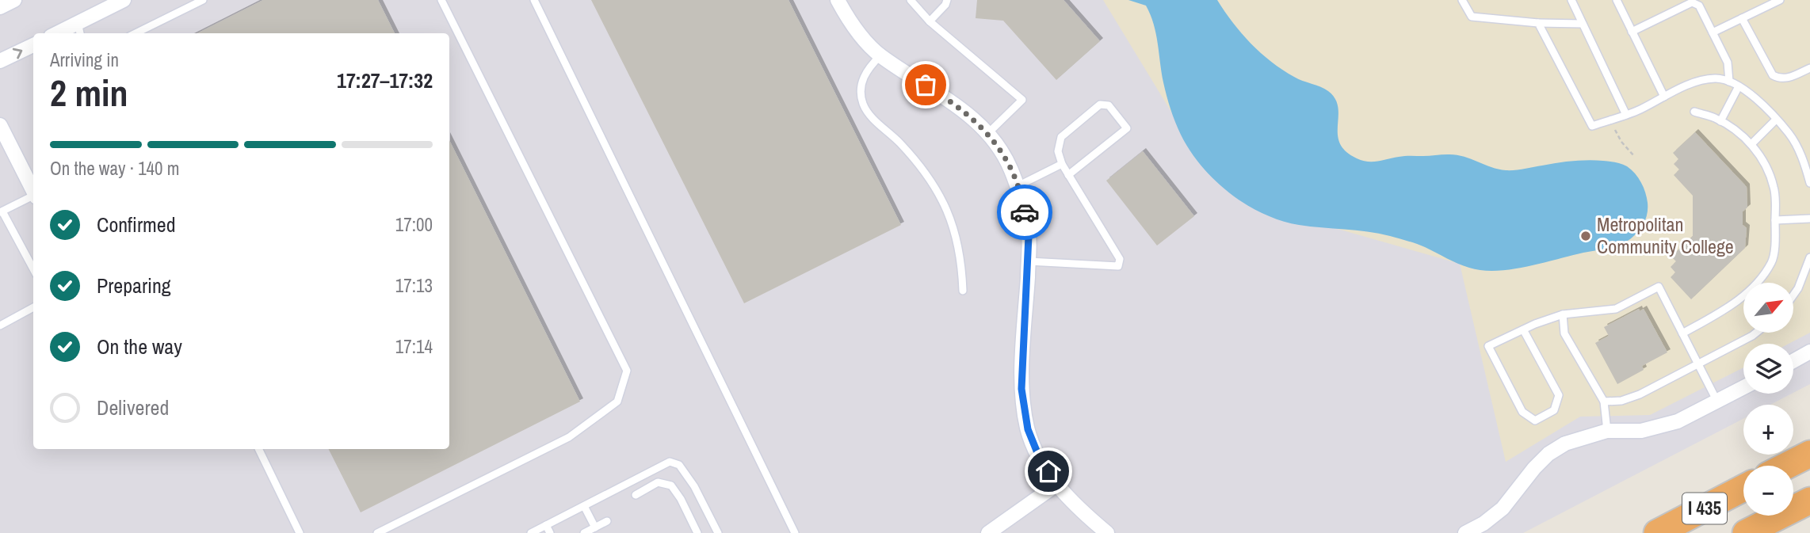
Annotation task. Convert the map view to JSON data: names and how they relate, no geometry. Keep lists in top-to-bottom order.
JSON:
{
  "streets": {
    "highway": ["I 435"]
  },
  "places": ["Metropolitan Community College"],
  "north": "top right",
  "page": {
    "heading": ["2 min", "Arriving in", "17:27–17:32"],
    "bar": "On the way · 140 m",
    "list": [
      ["Confirmed", "17:00"],
      ["Preparing", "17:13"],
      ["On the way", "17:14"],
      "Delivered"
    ],
    "map_buttons": ["+", "−"]
  }
}
